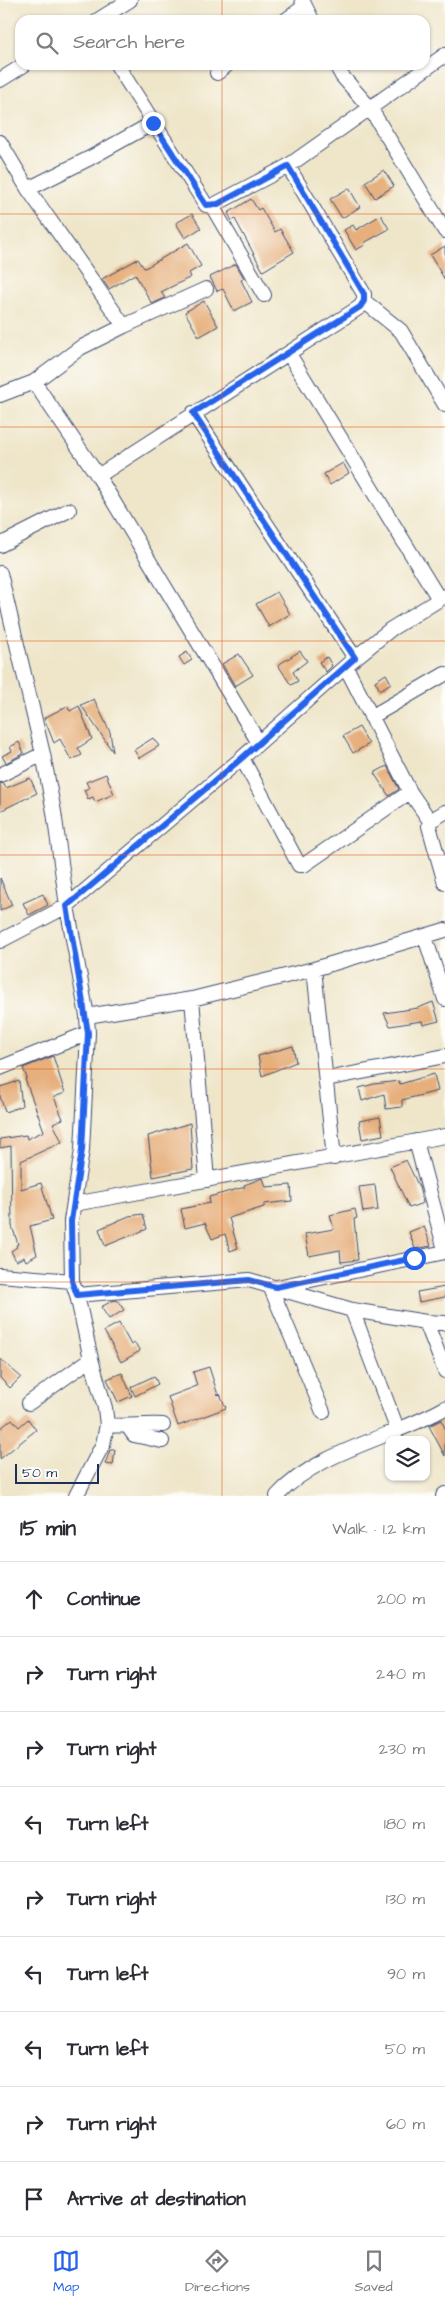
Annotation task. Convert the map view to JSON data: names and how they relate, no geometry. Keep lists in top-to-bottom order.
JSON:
{
  "scale_bar": "50 m",
  "page": {
    "search": "Search here",
    "scale": "50 m",
    "heading": ["15 min", "Walk · 1.2 km"],
    "list": [
      ["Continue", "200 m"],
      ["Turn right", "240 m"],
      ["Turn right", "230 m"],
      ["Turn left", "180 m"],
      ["Turn right", "130 m"],
      ["Turn left", "90 m"],
      ["Turn left", "50 m"],
      ["Turn right", "60 m"],
      "Arrive at destination"
    ],
    "nav": ["Map", "Directions", "Saved"]
  }
}
